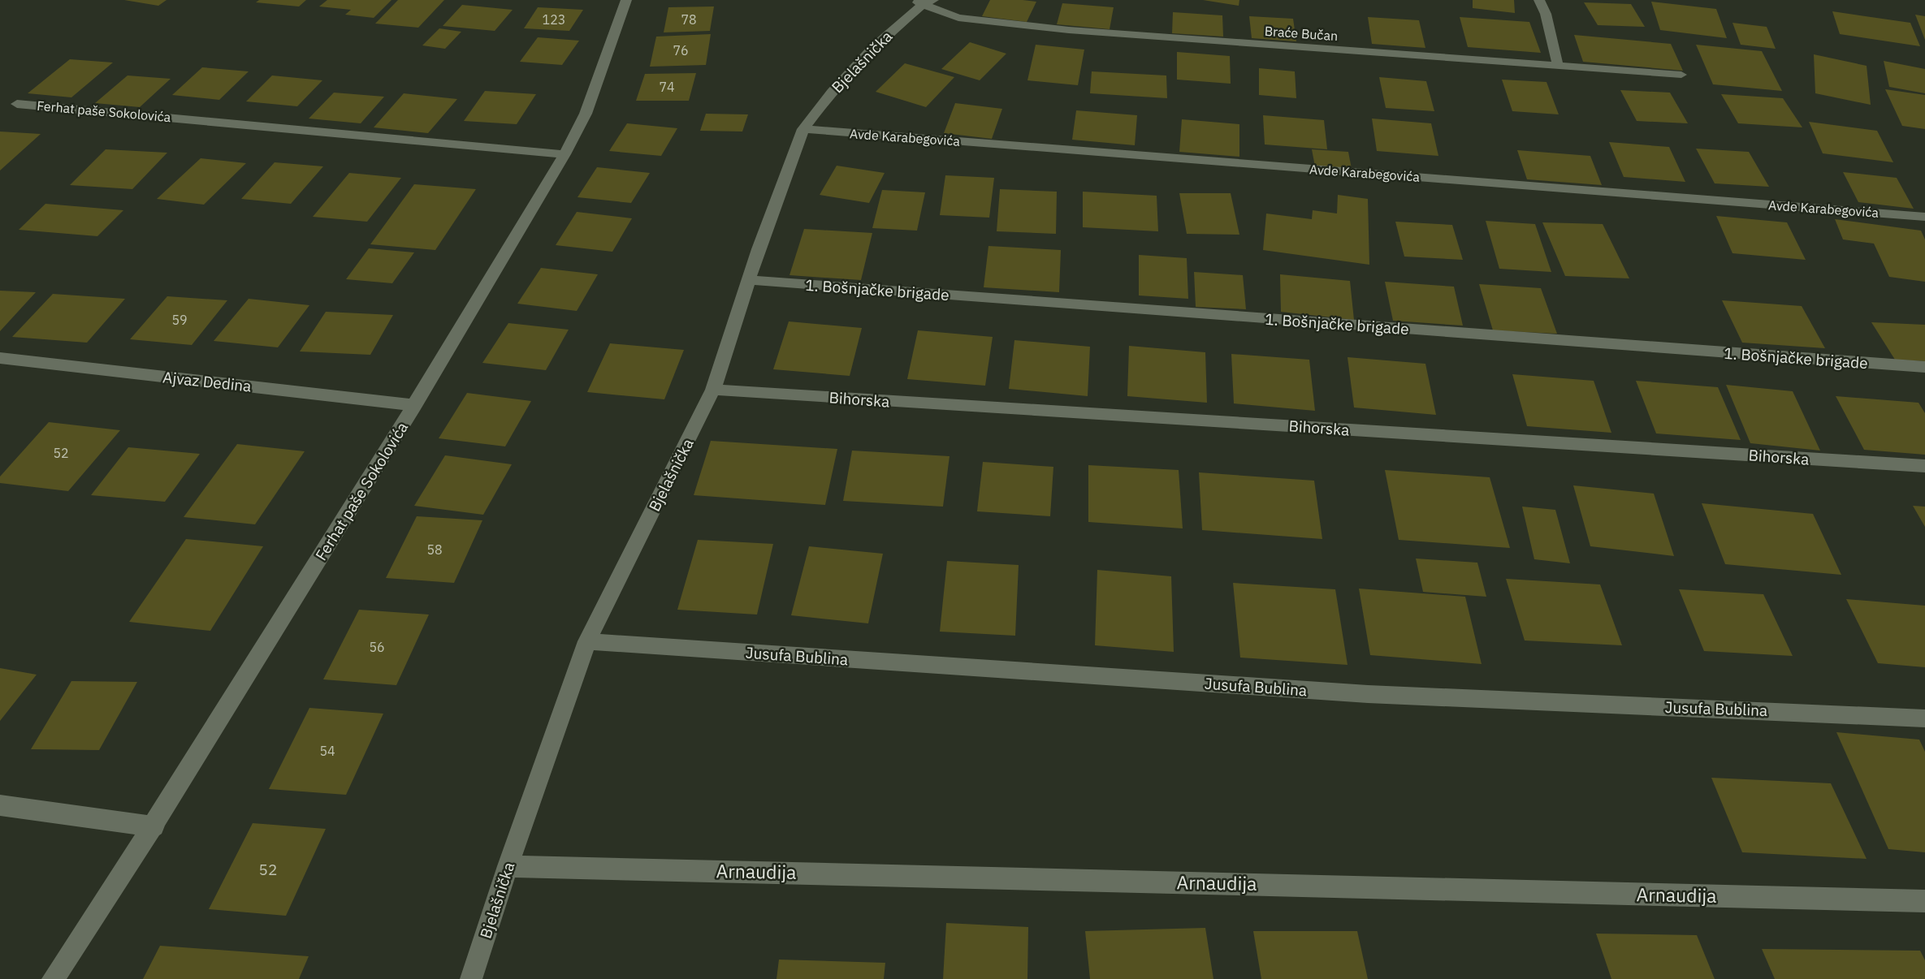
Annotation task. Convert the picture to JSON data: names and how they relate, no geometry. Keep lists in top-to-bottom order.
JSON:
{
  "streets": {
    "street": [
      "Braće Bučan",
      "Bjelašnička",
      "Ferhat paše Sokolovića",
      "Avde Karabegovića",
      "1. Bošnjačke brigade",
      "Ajvaz Dedina",
      "Bihorska",
      "Jusufa Bublina",
      "Arnaudija"
    ]
  },
  "crossings": [
    ["Braće Bučan", "Bjelašnička"],
    ["Bjelašnička", "Avde Karabegovića"],
    ["Bjelašnička", "1. Bošnjačke brigade"],
    ["Bjelašnička", "Bihorska"],
    ["Bjelašnička", "Jusufa Bublina"],
    ["Bjelašnička", "Arnaudija"],
    ["Ferhat paše Sokolovića", "Ajvaz Dedina"]
  ],
  "house_numbers": [
    "123",
    "78",
    "76",
    "74",
    "59",
    "52",
    "58",
    "56",
    "54",
    "52"
  ]
}
